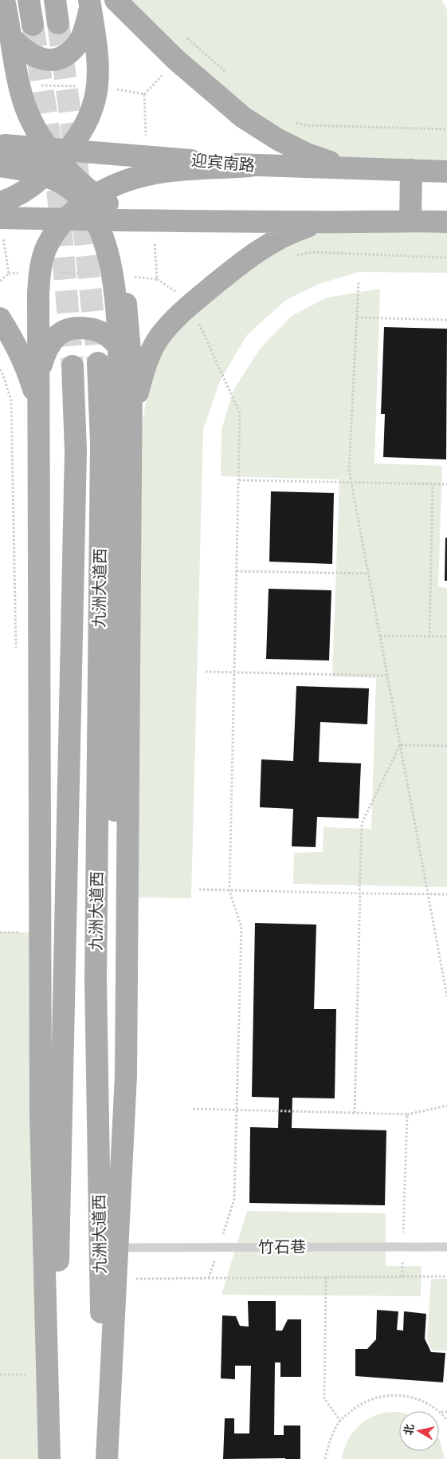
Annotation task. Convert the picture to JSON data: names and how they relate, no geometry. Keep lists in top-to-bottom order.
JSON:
{
  "streets": {
    "main road": ["迎宾南路", "九洲大道西"],
    "lane": ["竹石巷"]
  },
  "north": "left"
}
